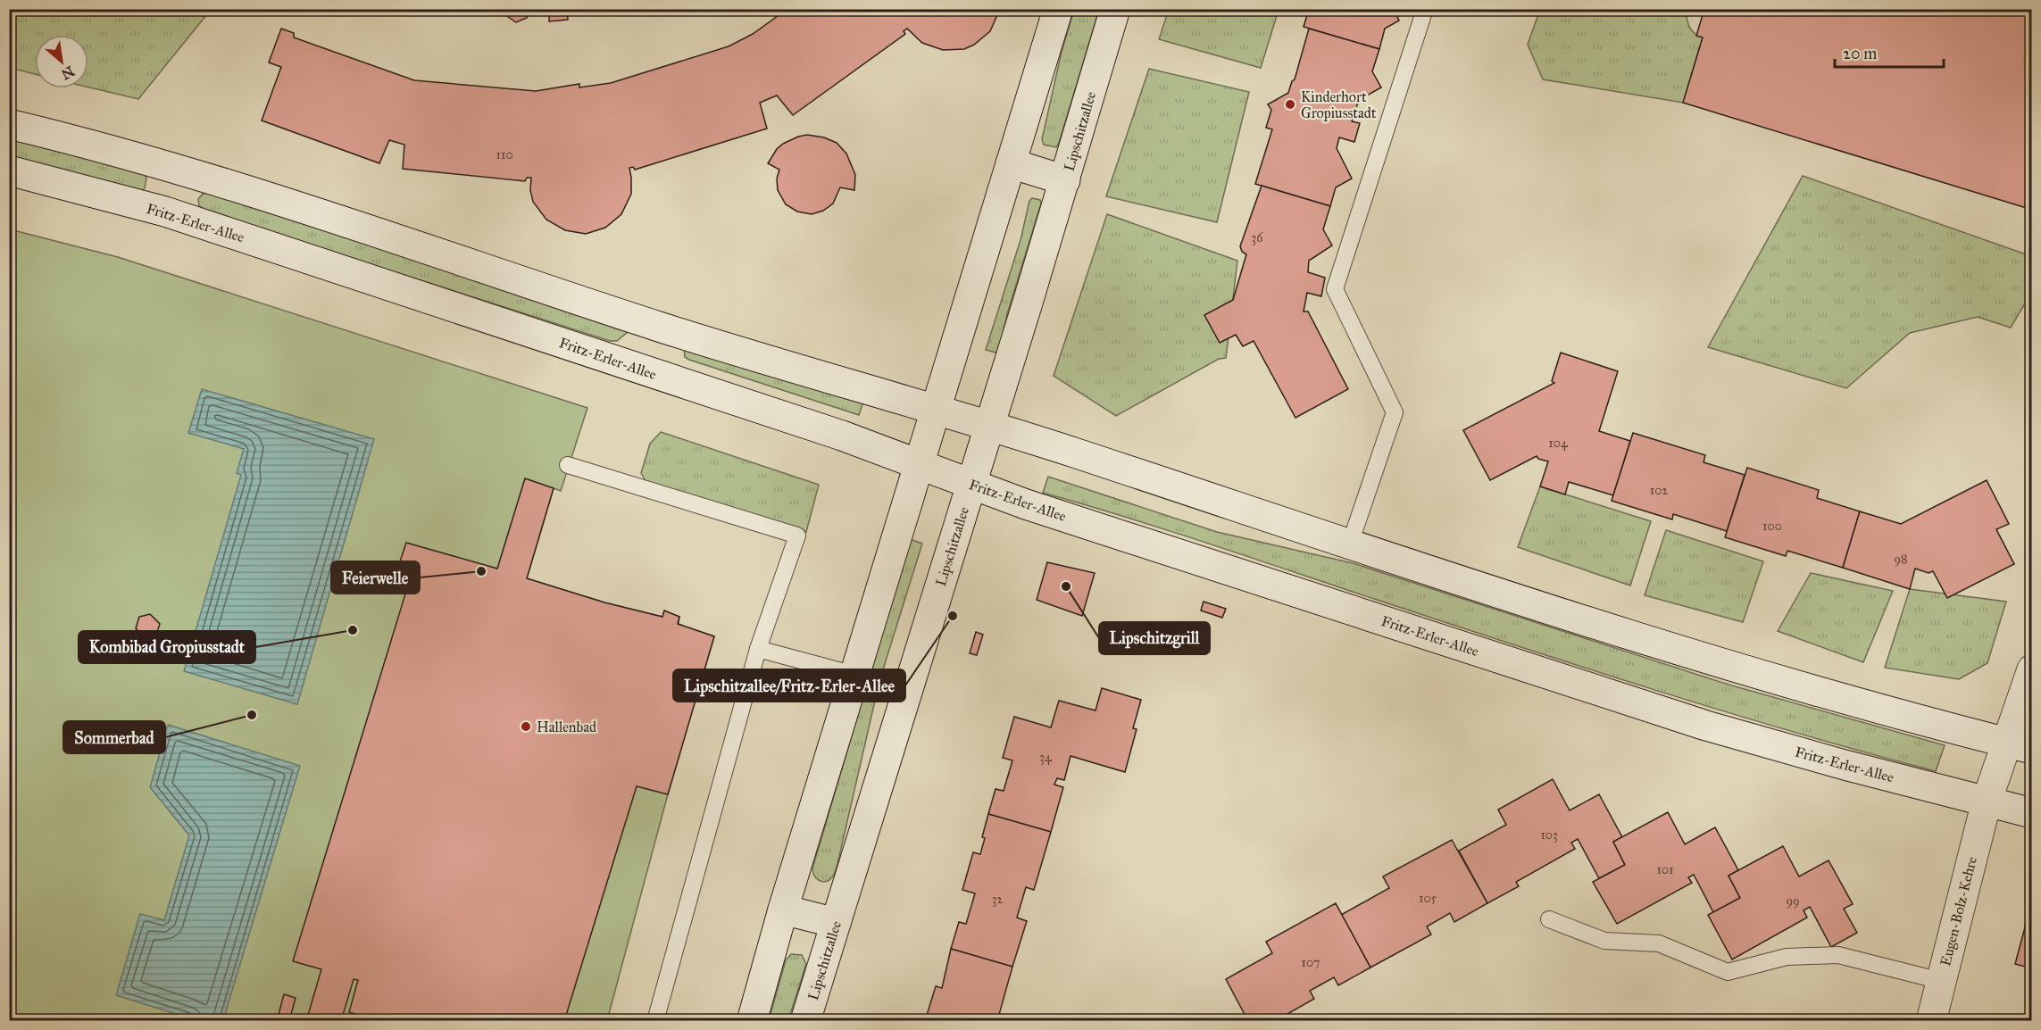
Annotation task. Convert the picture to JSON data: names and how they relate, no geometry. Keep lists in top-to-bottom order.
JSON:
{
  "streets": {
    "street": ["Lipschitzallee", "Fritz-Erler-Allee", "Eugen-Bolz-Kehre"]
  },
  "crossings": [
    ["Lipschitzallee", "Fritz-Erler-Allee"],
    ["Fritz-Erler-Allee", "Eugen-Bolz-Kehre"]
  ],
  "places": [
    "Kinderhort Gropiusstadt",
    "Feierwelle",
    "Lipschitzgrill",
    "Lipschitzallee/Fritz-Erler-Allee",
    "Kombibad Gropiusstadt",
    "Sommerbad",
    "Hallenbad"
  ],
  "house_numbers": [
    "110",
    "36",
    "104",
    "102",
    "100",
    "98",
    "34",
    "103",
    "101",
    "105",
    "32",
    "99",
    "107"
  ],
  "scale_bar": "20 m",
  "north": "bottom right"
}
